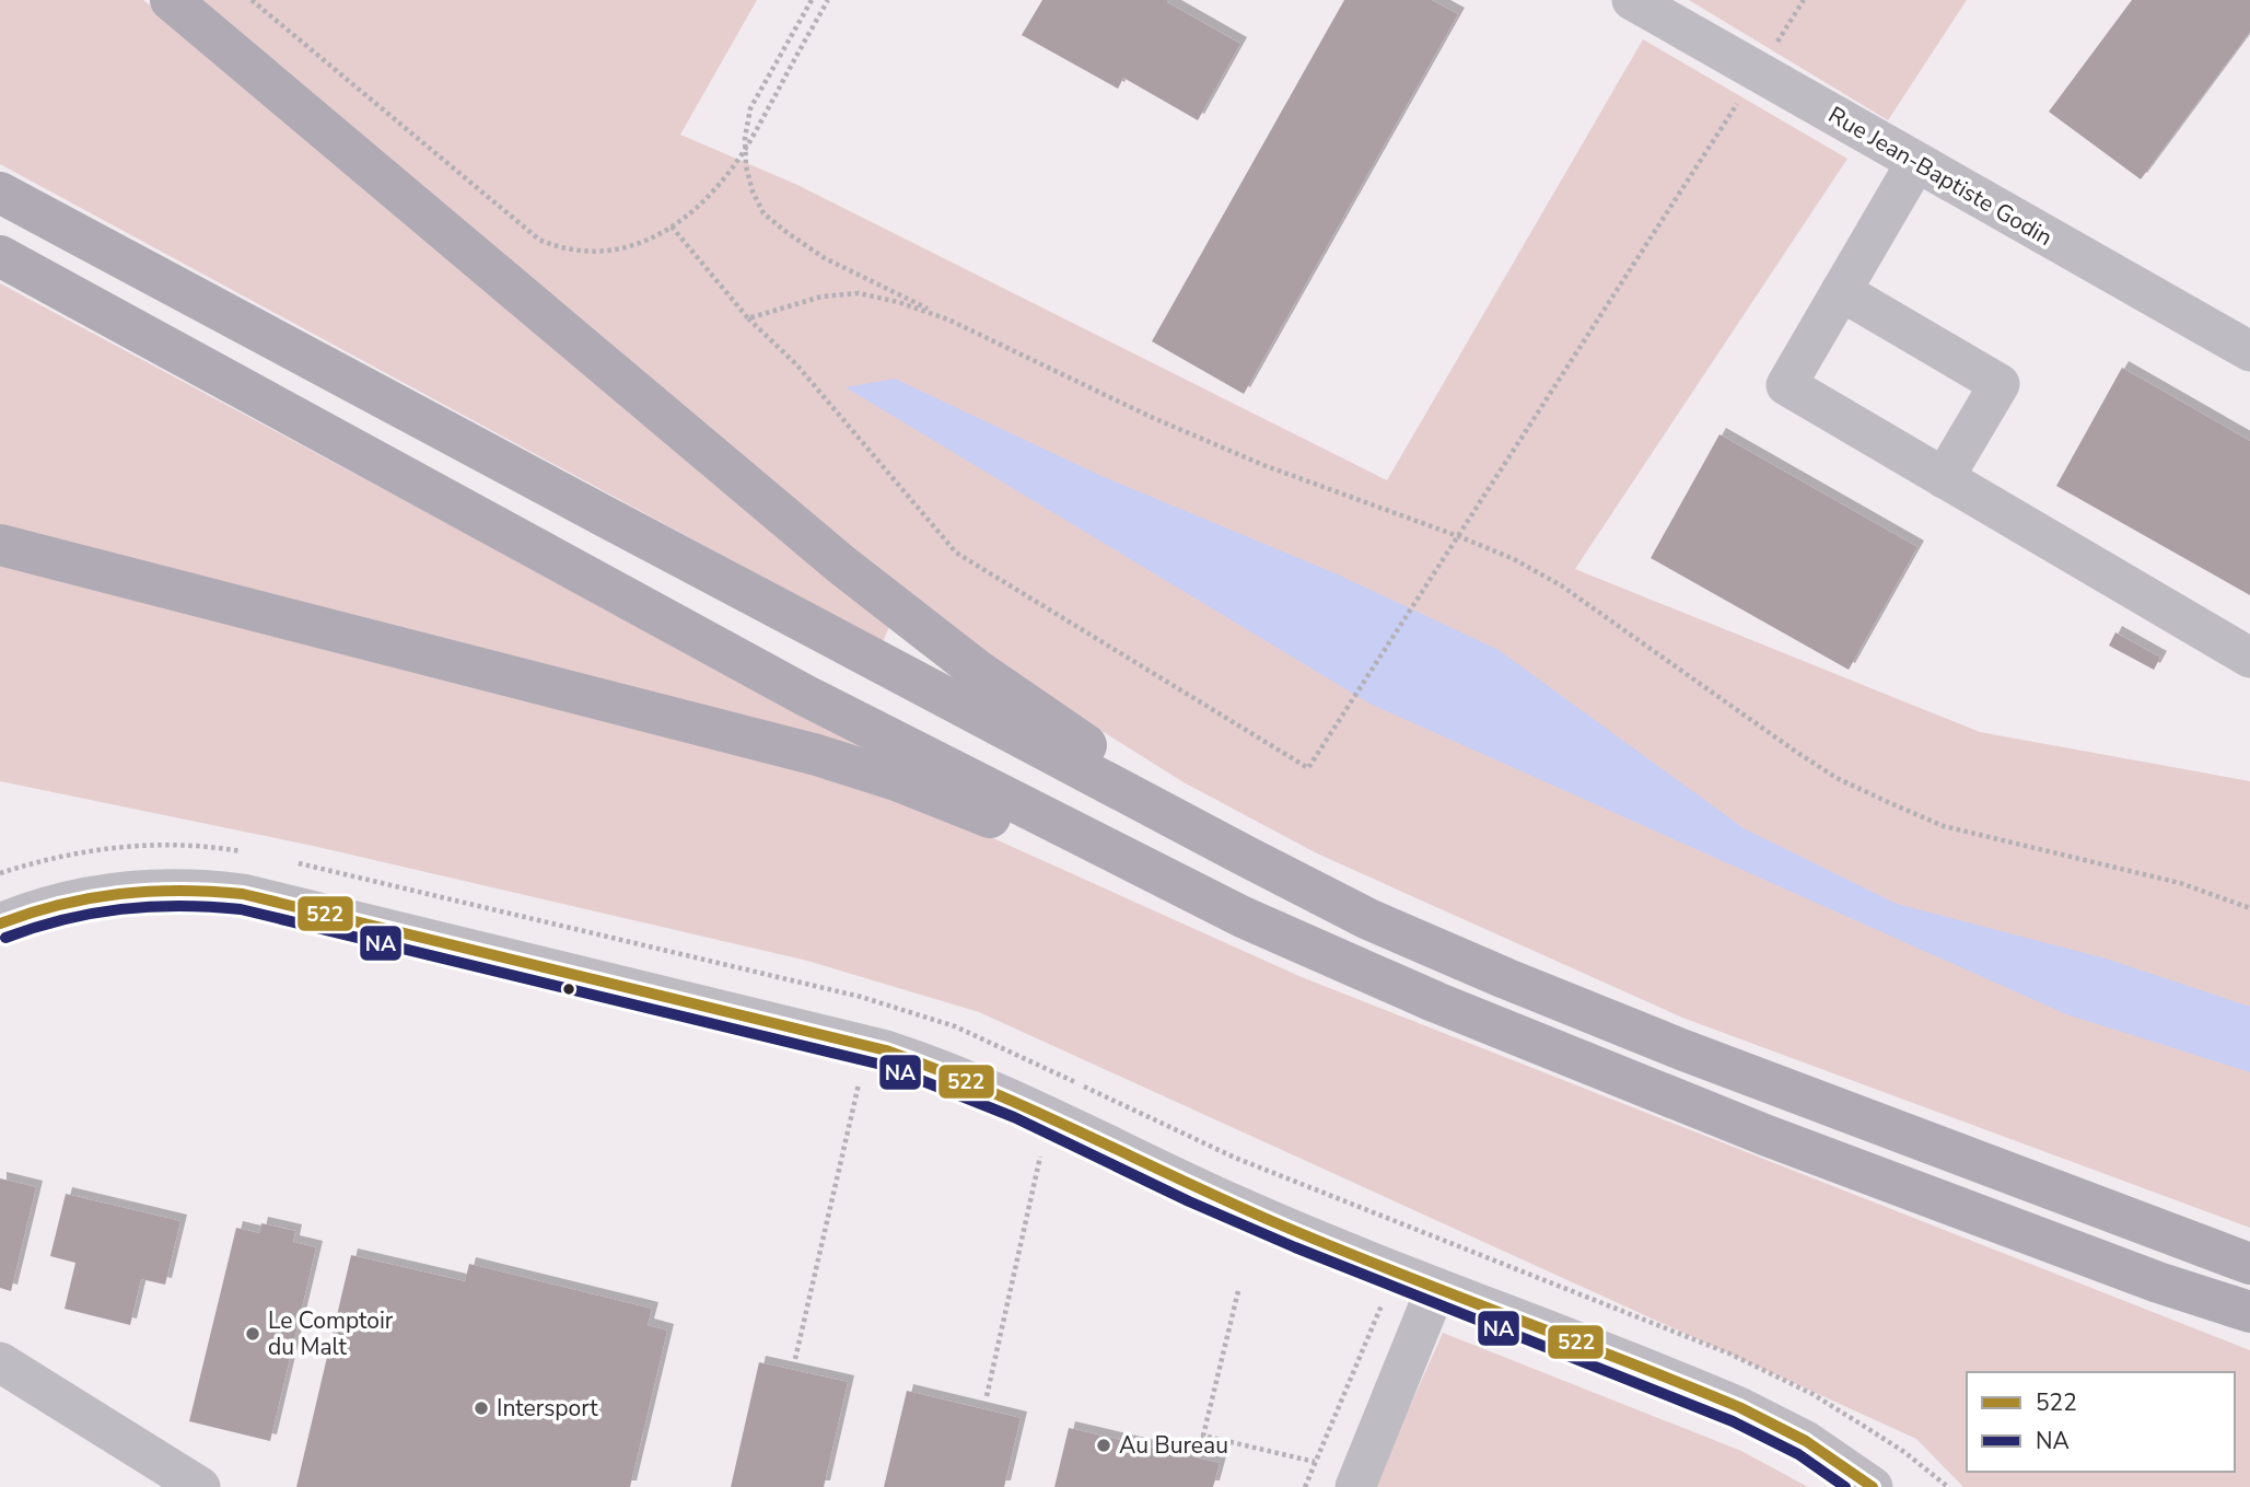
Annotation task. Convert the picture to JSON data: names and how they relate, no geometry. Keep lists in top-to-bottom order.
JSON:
{
  "streets": {
    "street": ["Rue Jean-Baptiste Godin"]
  },
  "places": ["Le Comptoir du Malt", "Intersport", "Au Bureau"],
  "lines": ["transit line 522", "transit line NA"],
  "legend": ["522", "NA"]
}
